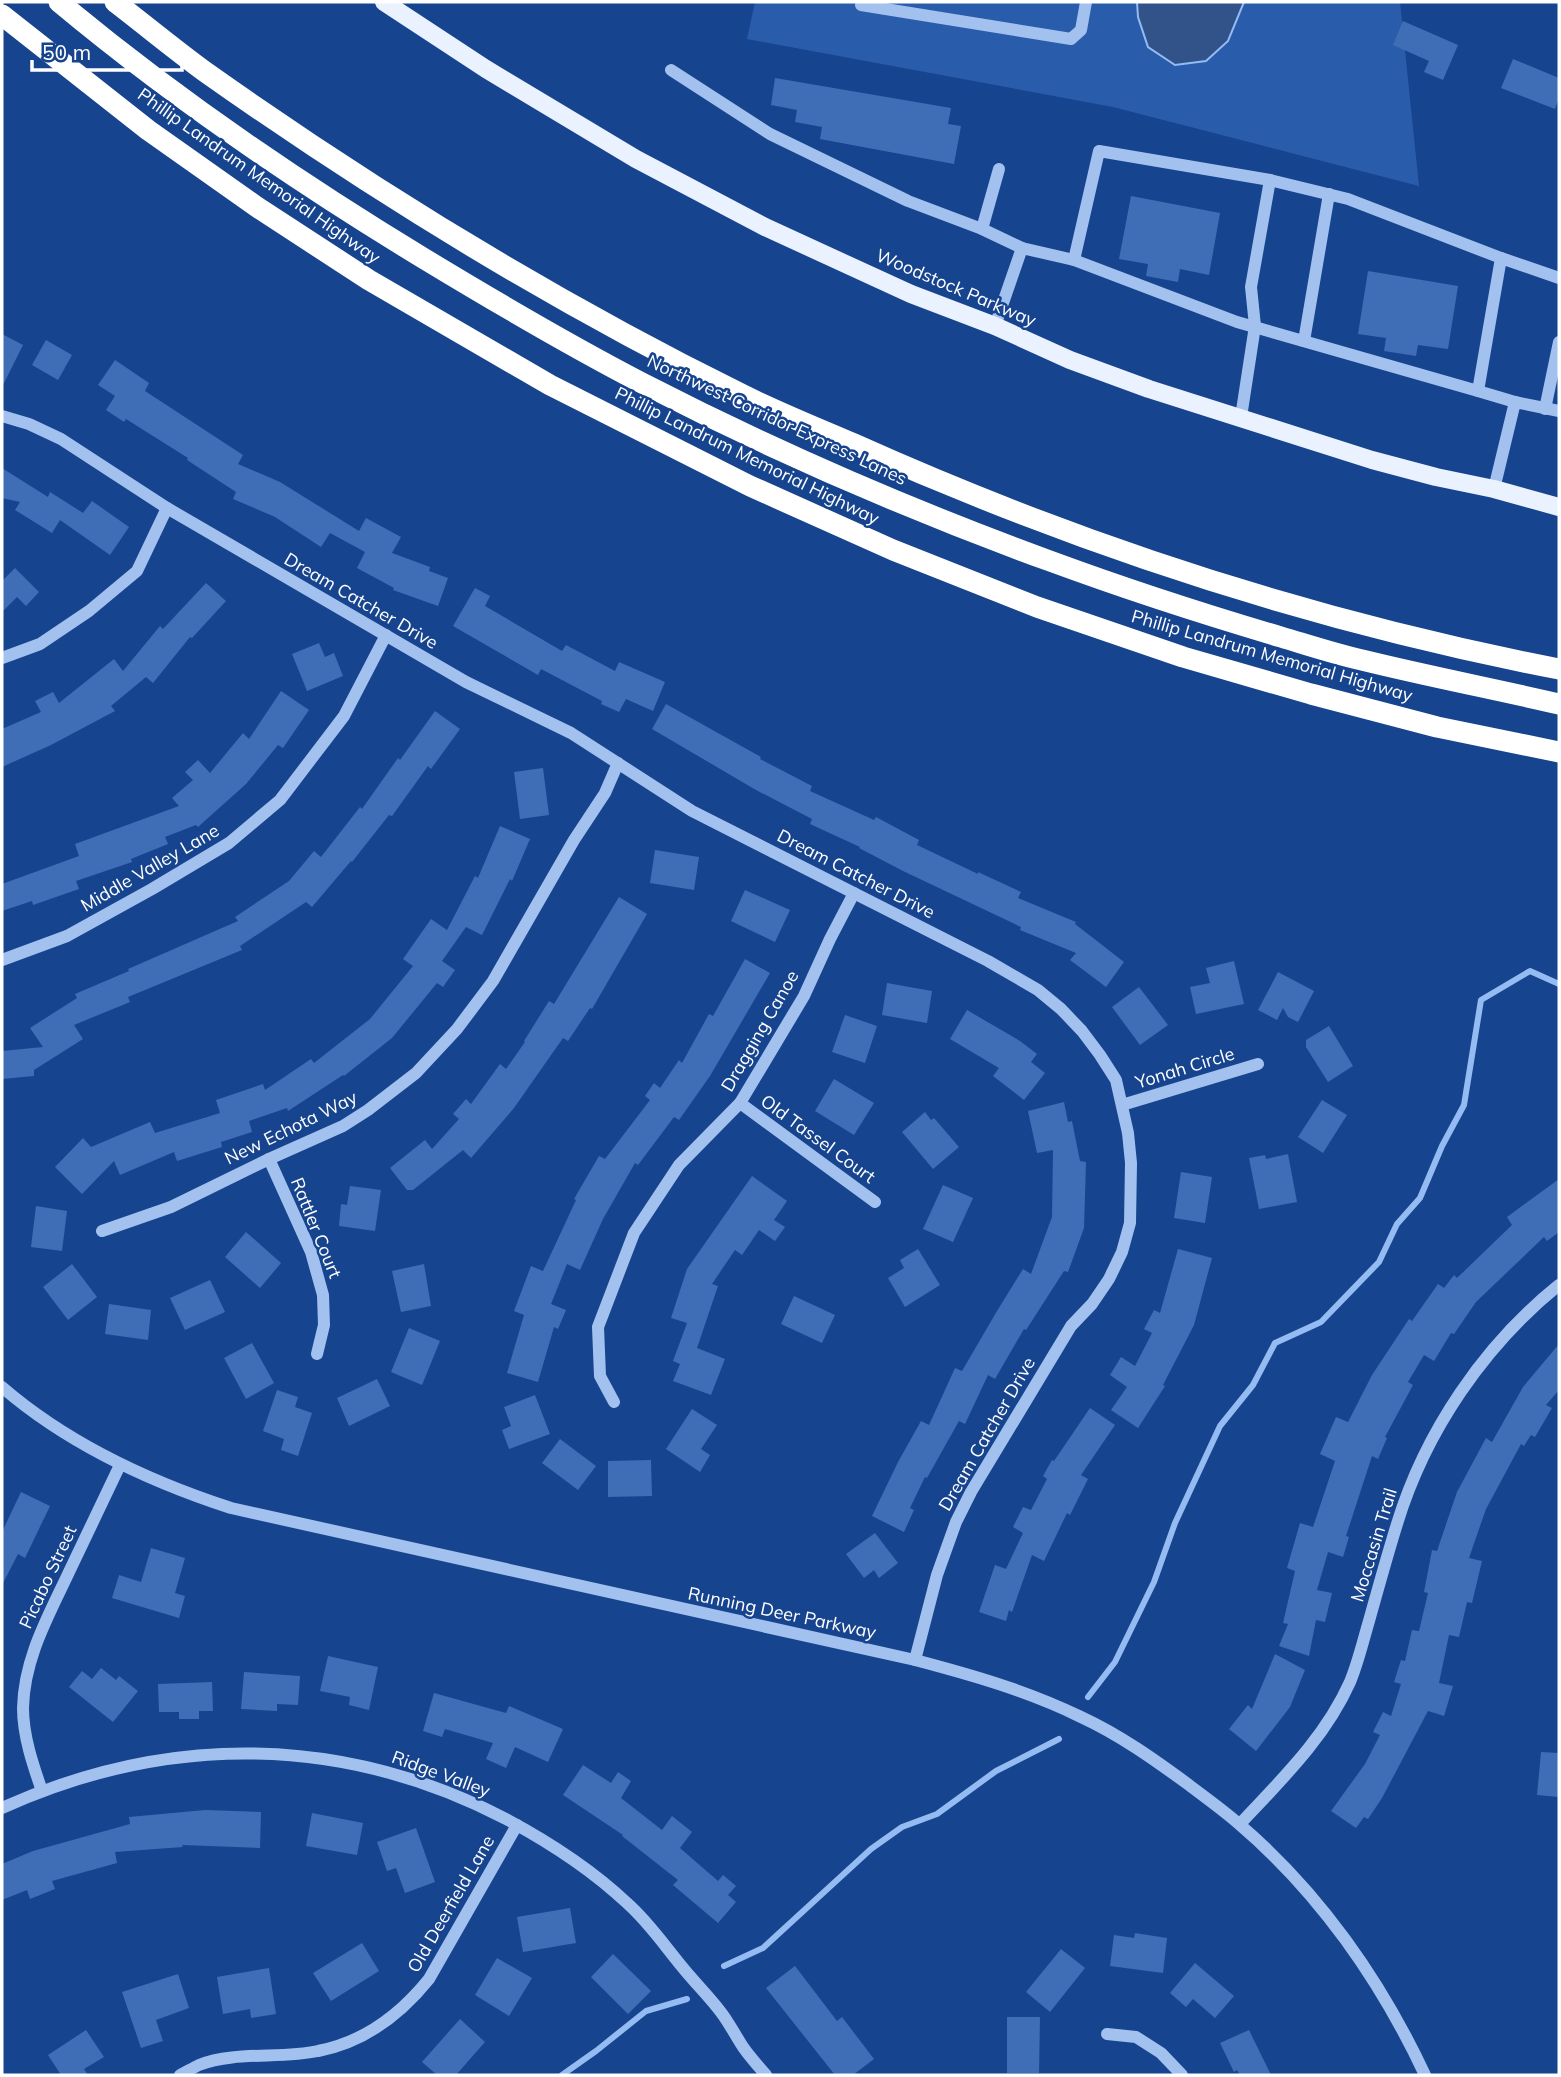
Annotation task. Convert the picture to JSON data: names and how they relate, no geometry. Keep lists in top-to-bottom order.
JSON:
{
  "streets": {
    "highway": ["Phillip Landrum Memorial Highway", "Northwest Corridor Express Lanes"],
    "main road": ["Woodstock Parkway"],
    "street": [
      "Dream Catcher Drive",
      "Middle Valley Lane",
      "Dragging Canoe",
      "Yonah Circle",
      "New Echota Way",
      "Old Tassel Court",
      "Rattler Court",
      "Moccasin Trail",
      "Picabo Street",
      "Running Deer Parkway",
      "Ridge Valley",
      "Old Deerfield Lane"
    ]
  },
  "crossings": [
    ["Dream Catcher Drive", "Middle Valley Lane"],
    ["Dream Catcher Drive", "Dragging Canoe"],
    ["Dream Catcher Drive", "Yonah Circle"],
    ["Dream Catcher Drive", "New Echota Way"],
    ["Dream Catcher Drive", "Running Deer Parkway"],
    ["Dragging Canoe", "Old Tassel Court"],
    ["New Echota Way", "Rattler Court"],
    ["Moccasin Trail", "Running Deer Parkway"],
    ["Picabo Street", "Running Deer Parkway"],
    ["Picabo Street", "Ridge Valley"],
    ["Ridge Valley", "Old Deerfield Lane"]
  ],
  "scale_bar": "50 m"
}
